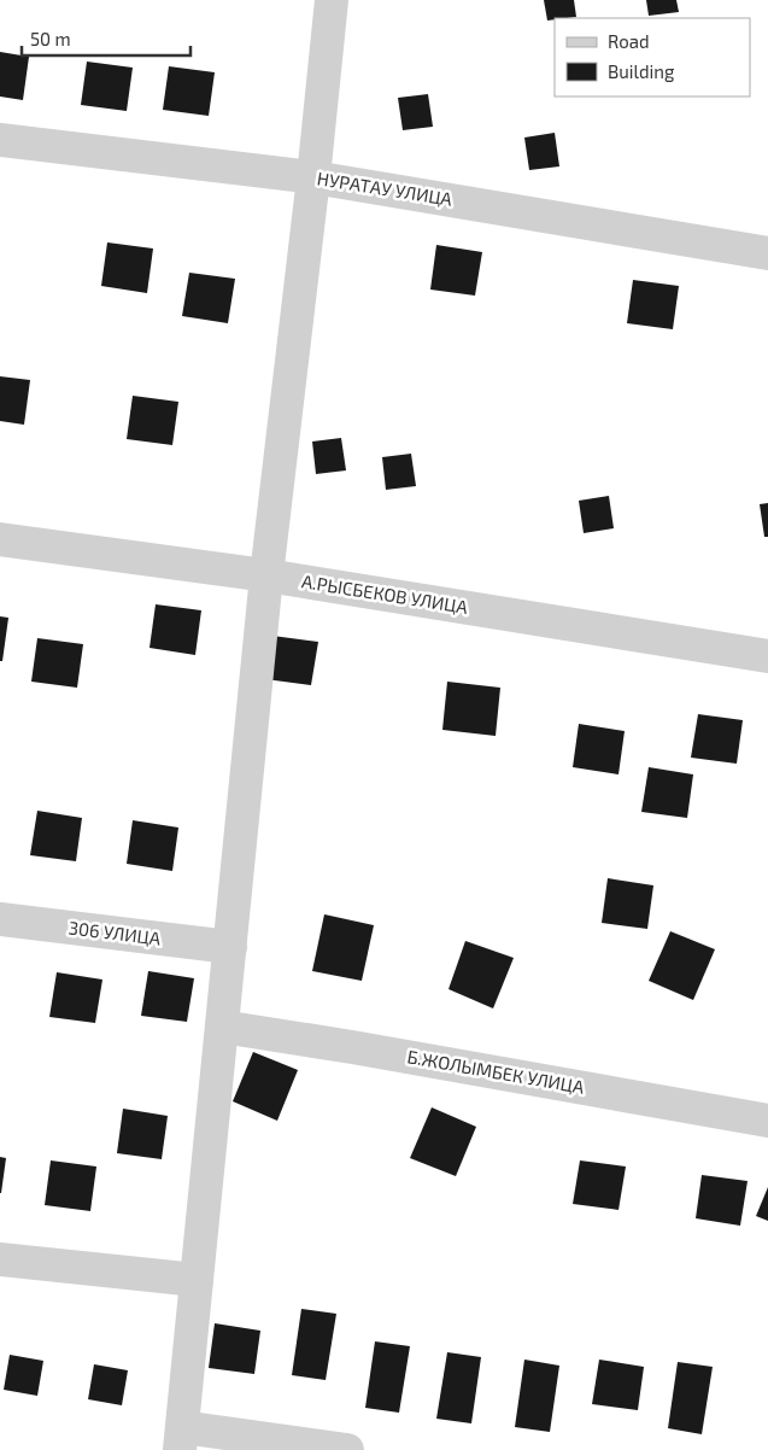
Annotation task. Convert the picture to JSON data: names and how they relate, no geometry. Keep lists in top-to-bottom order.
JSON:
{
  "streets": {
    "street": [
      "НУРАТАУ УЛИЦА",
      "А.РЫСБЕКОВ УЛИЦА",
      "306 УЛИЦА",
      "Б.ЖОЛЫМБЕК УЛИЦА"
    ]
  },
  "legend": ["Road", "Building"],
  "scale_bar": "50 m"
}
